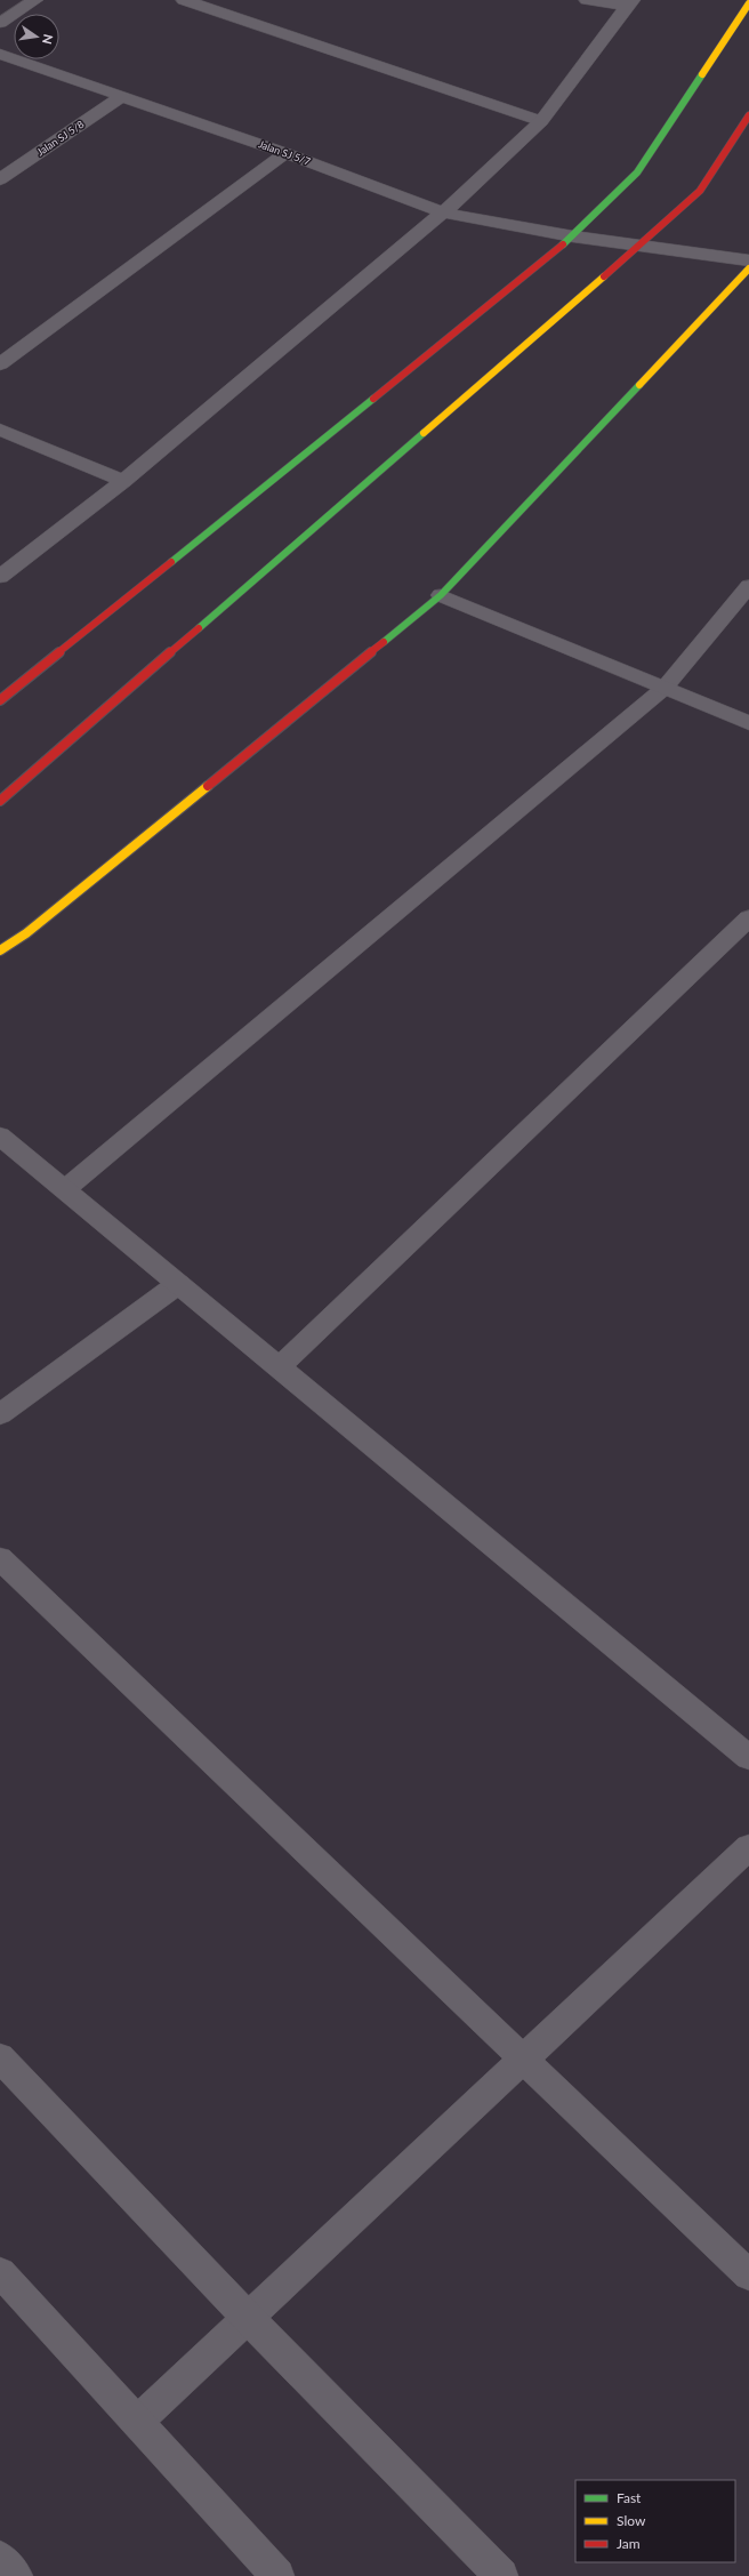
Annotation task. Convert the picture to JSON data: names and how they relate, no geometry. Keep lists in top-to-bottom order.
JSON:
{
  "streets": {
    "street": ["Jalan SJ 5/8", "Jalan SJ 5/7"]
  },
  "crossings": [
    ["Jalan SJ 5/8", "Jalan SJ 5/7"]
  ],
  "legend": ["Fast", "Slow", "Jam"],
  "north": "right"
}
